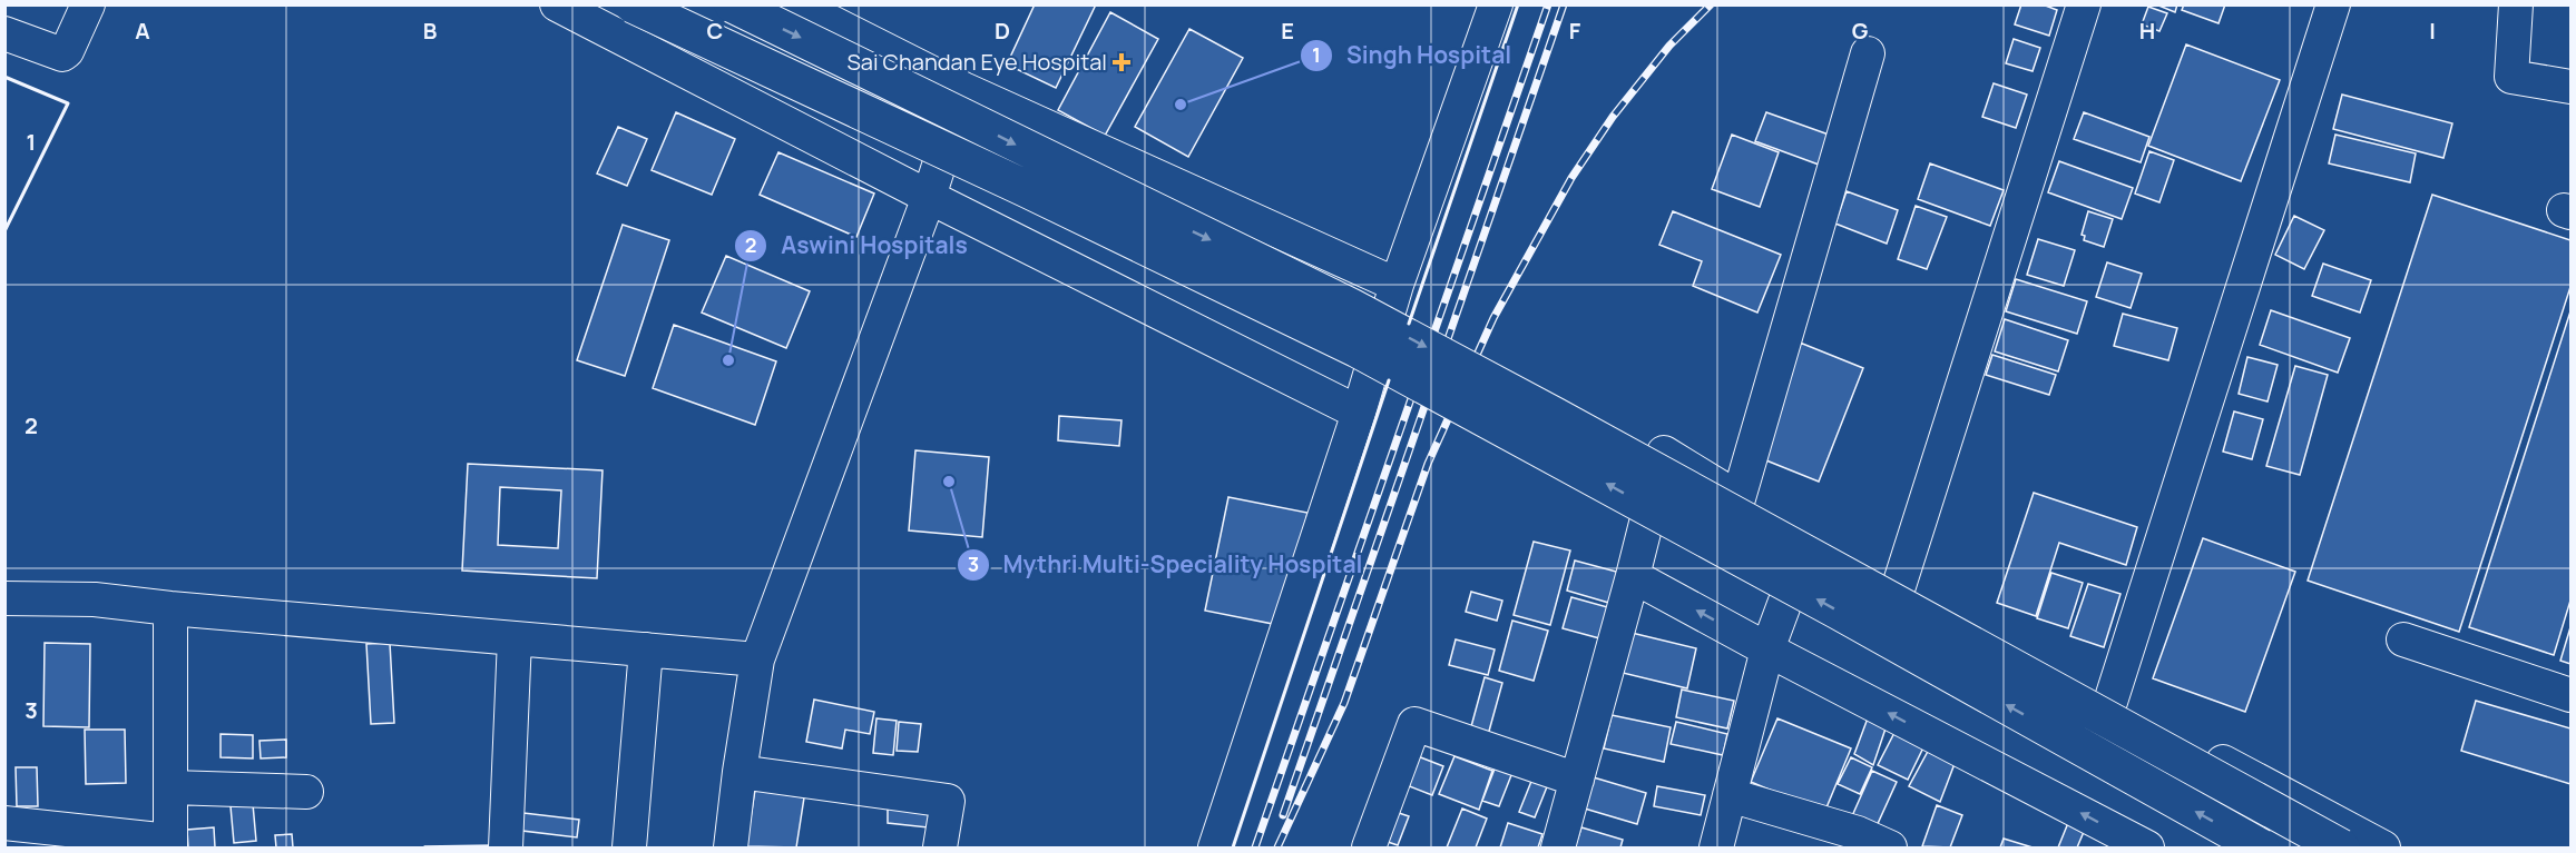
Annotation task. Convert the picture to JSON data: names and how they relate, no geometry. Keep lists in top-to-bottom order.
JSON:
{
  "places": {
    "health": ["Sai Chandan Eye Hospital"],
    "other": ["Singh Hospital", "Aswini Hospitals", "Mythri Multi-Speciality Hospital"]
  },
  "grid": {
    "columns": [
      "A",
      "B",
      "C",
      "D",
      "E",
      "F",
      "G",
      "H",
      "I"
    ],
    "rows": ["1", "2", "3"]
  }
}
